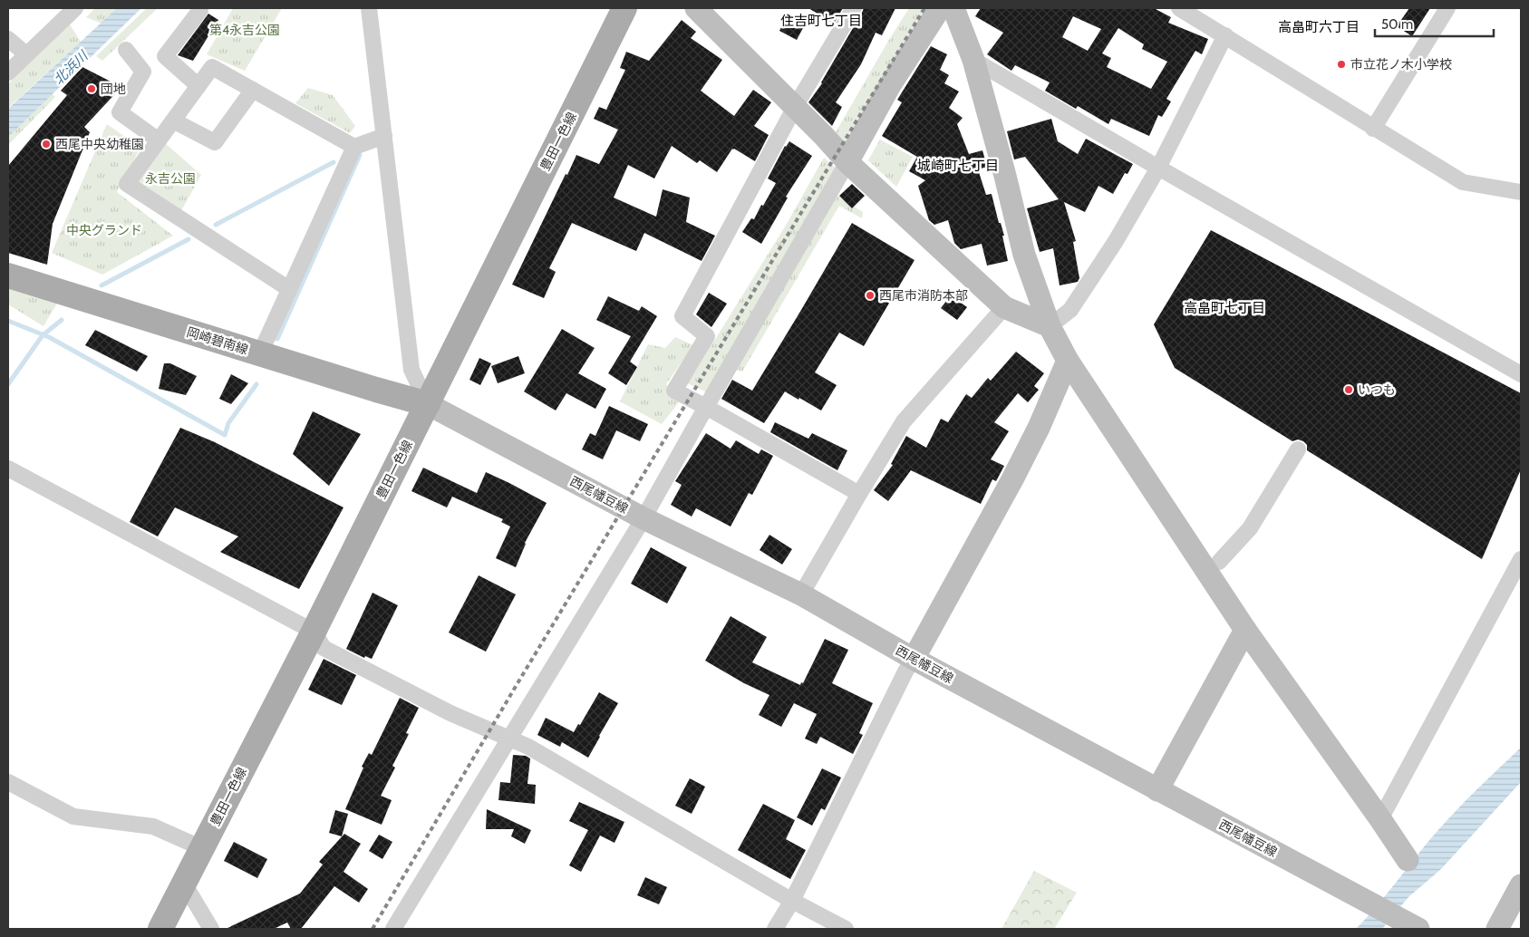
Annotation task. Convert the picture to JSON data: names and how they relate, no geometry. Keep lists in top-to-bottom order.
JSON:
{
  "streets": {
    "main road": ["豊田一色線", "岡崎碧南線"],
    "street": ["西尾幡豆線"]
  },
  "crossings": [
    ["豊田一色線", "岡崎碧南線"],
    ["豊田一色線", "西尾幡豆線"],
    ["岡崎碧南線", "西尾幡豆線"]
  ],
  "districts": [
    "住吉町七丁目",
    "高畠町六丁目",
    "城崎町七丁目",
    "高畠町七丁目"
  ],
  "water": ["北浜川"],
  "parks": ["第4永吉公園", "永吉公園", "中央グランド"],
  "places": [
    "市立花ノ木小学校",
    "団地",
    "西尾中央幼稚園",
    "西尾市消防本部",
    "いつも"
  ],
  "scale_bar": "50 m"
}
